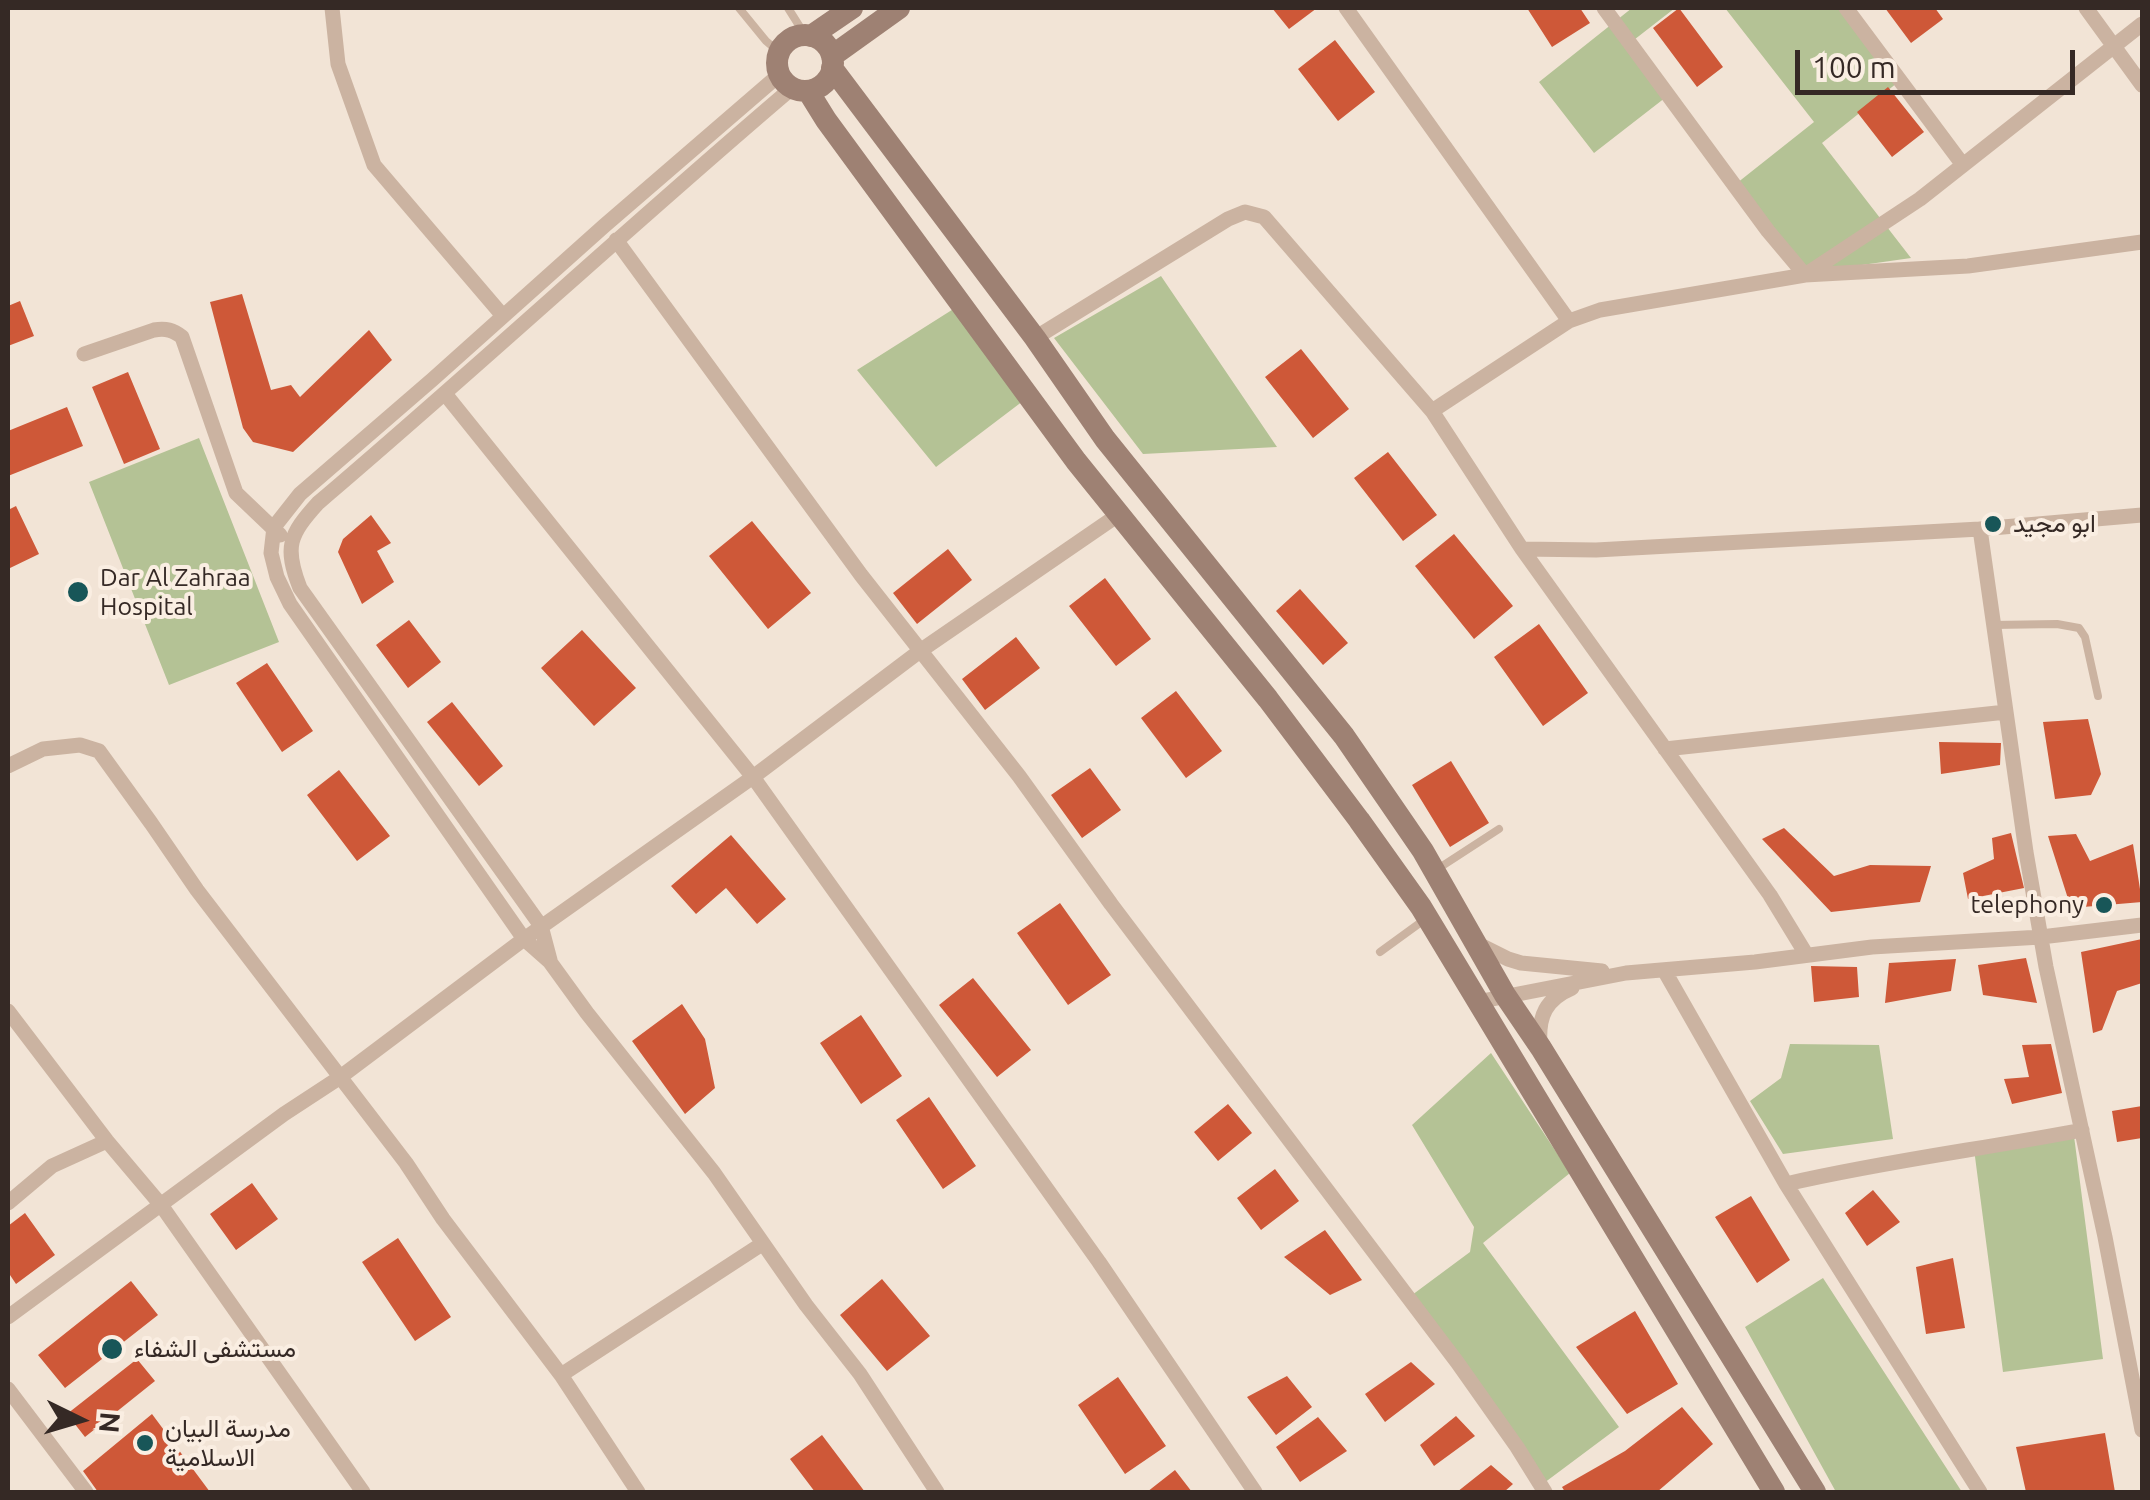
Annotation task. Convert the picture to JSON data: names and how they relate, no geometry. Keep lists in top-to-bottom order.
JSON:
{
  "places": [
    "ابو مجيد",
    "Dar Al Zahraa Hospital",
    "telephony",
    "مستشفى الشفاء",
    "مدرسة البيان الاسلامية"
  ],
  "scale_bar": "100 m",
  "north": "right"
}
